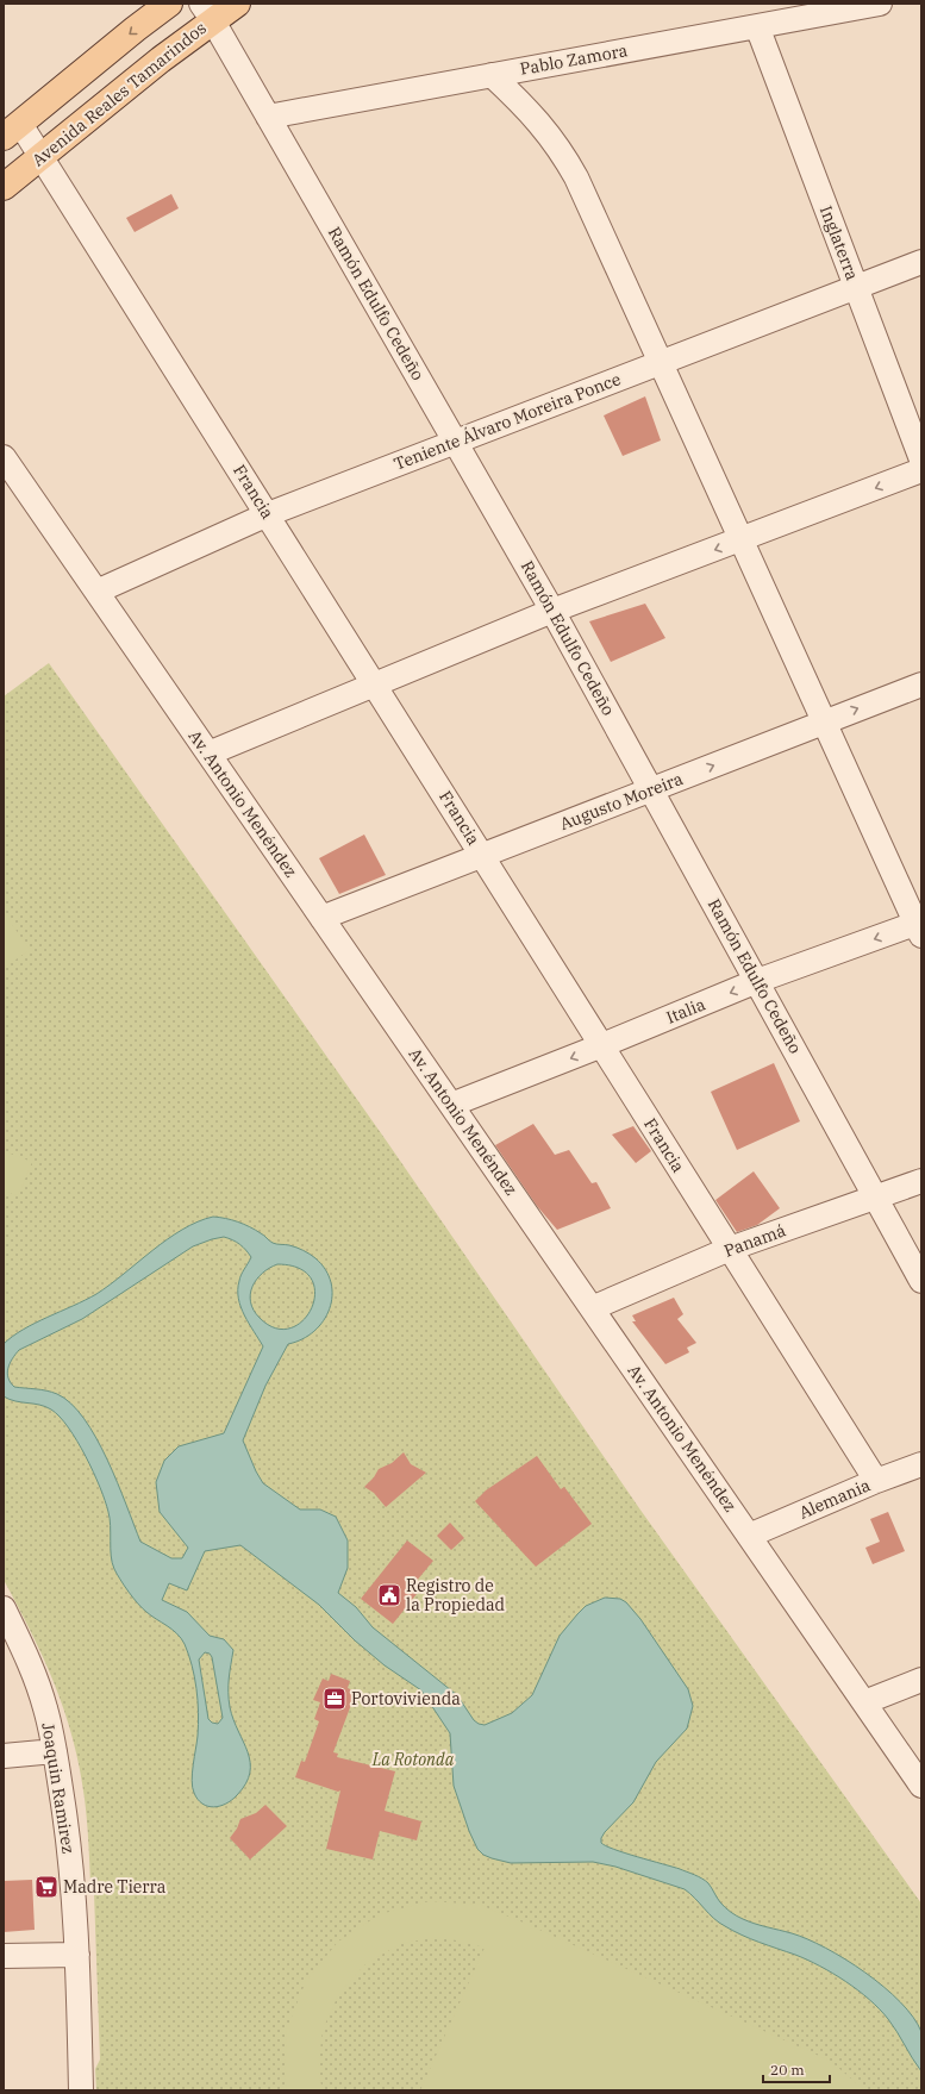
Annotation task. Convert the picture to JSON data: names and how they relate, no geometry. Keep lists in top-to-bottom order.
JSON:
{
  "streets": {
    "main road": ["Avenida Reales Tamarindos"],
    "street": [
      "Pablo Zamora",
      "Inglaterra",
      "Ramón Edulfo Cedeño",
      "Teniente Álvaro Moreira Ponce",
      "Francia",
      "Augusto Moreira",
      "Av. Antonio Menéndez",
      "Italia",
      "Panamá",
      "Alemania",
      "Joaquin Ramirez"
    ]
  },
  "crossings": [
    ["Pablo Zamora", "Inglaterra"],
    ["Pablo Zamora", "Ramón Edulfo Cedeño"],
    ["Avenida Reales Tamarindos", "Ramón Edulfo Cedeño"],
    ["Avenida Reales Tamarindos", "Francia"],
    ["Inglaterra", "Teniente Álvaro Moreira Ponce"],
    ["Ramón Edulfo Cedeño", "Teniente Álvaro Moreira Ponce"],
    ["Ramón Edulfo Cedeño", "Augusto Moreira"],
    ["Ramón Edulfo Cedeño", "Italia"],
    ["Ramón Edulfo Cedeño", "Panamá"],
    ["Teniente Álvaro Moreira Ponce", "Francia"],
    ["Teniente Álvaro Moreira Ponce", "Av. Antonio Menéndez"],
    ["Francia", "Augusto Moreira"],
    ["Francia", "Italia"],
    ["Francia", "Panamá"],
    ["Francia", "Alemania"],
    ["Augusto Moreira", "Av. Antonio Menéndez"],
    ["Av. Antonio Menéndez", "Italia"],
    ["Av. Antonio Menéndez", "Panamá"],
    ["Av. Antonio Menéndez", "Alemania"]
  ],
  "one_way": ["Italia"],
  "parks": ["La Rotonda"],
  "places": {
    "public building": ["Registro de la Propiedad"],
    "office": ["Portovivienda"],
    "supermarket": ["Madre Tierra"]
  },
  "scale_bar": "20 m"
}
